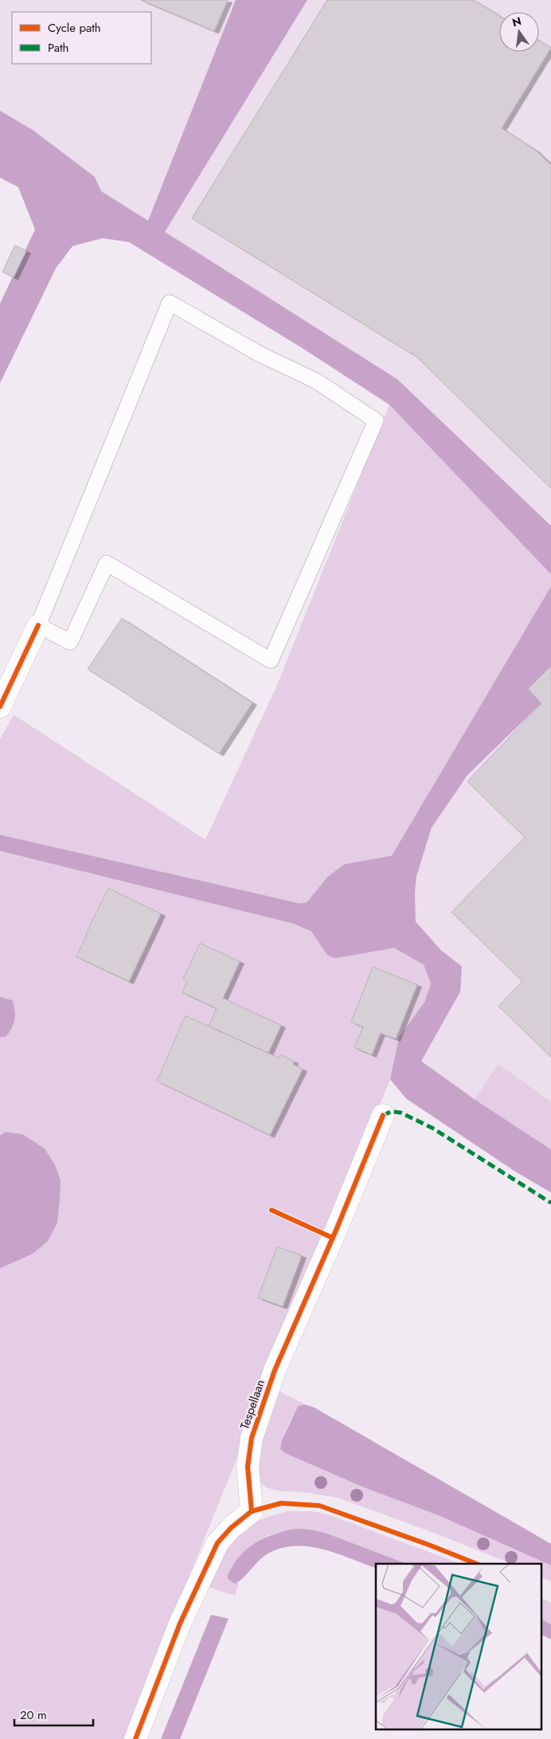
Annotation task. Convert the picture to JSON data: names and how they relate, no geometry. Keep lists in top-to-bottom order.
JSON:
{
  "streets": {
    "street": ["Tespellaan"]
  },
  "legend": ["Cycle path", "Path"],
  "scale_bar": "20 m",
  "north": "top"
}
